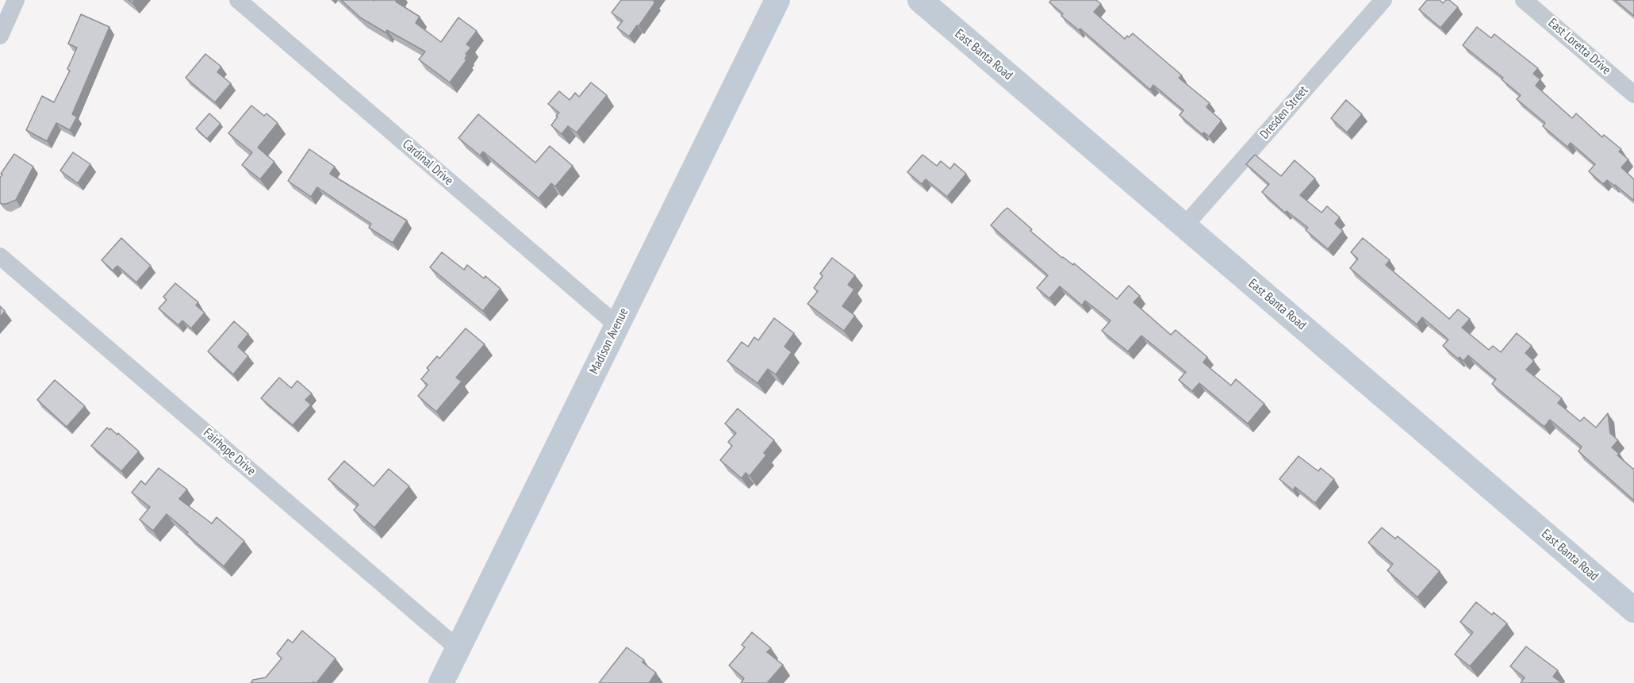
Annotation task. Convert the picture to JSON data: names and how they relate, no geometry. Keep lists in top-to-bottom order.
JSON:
{
  "streets": {
    "street": [
      "East Loretta Drive",
      "East Banta Road",
      "Dresden Street",
      "Cardinal Drive",
      "Madison Avenue",
      "Fairhope Drive"
    ]
  },
  "crossings": [
    ["East Banta Road", "Dresden Street"],
    ["Cardinal Drive", "Madison Avenue"],
    ["Madison Avenue", "Fairhope Drive"]
  ]
}
